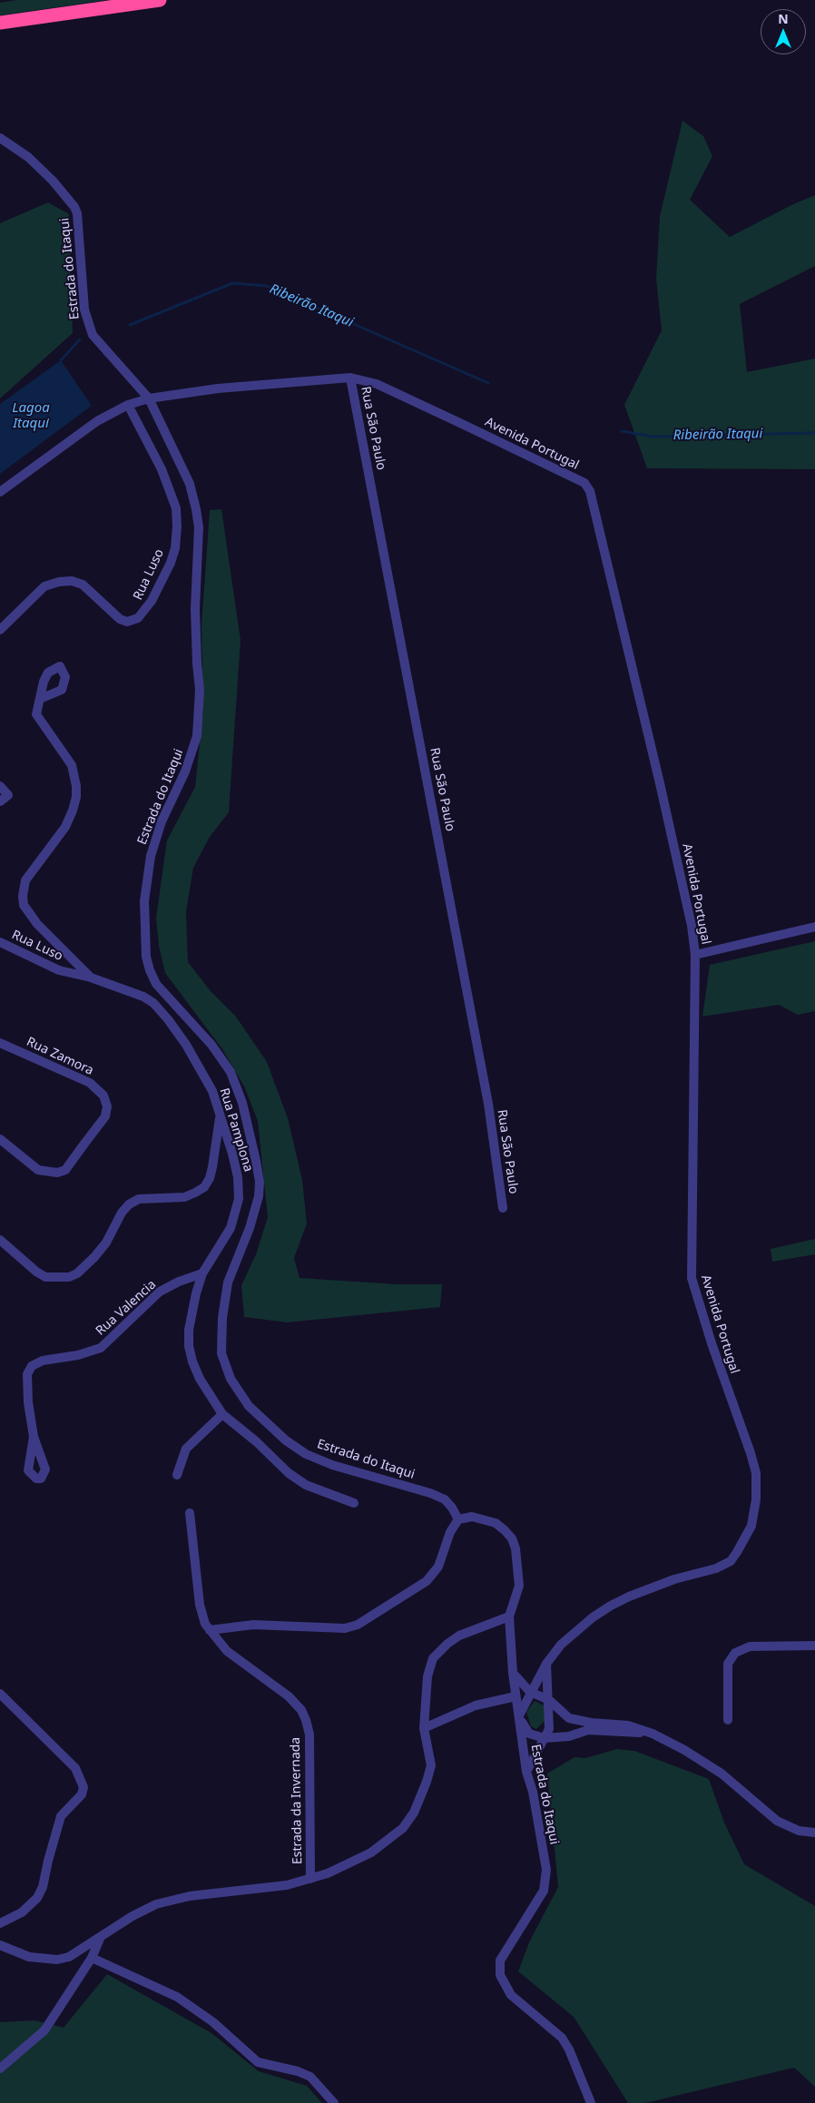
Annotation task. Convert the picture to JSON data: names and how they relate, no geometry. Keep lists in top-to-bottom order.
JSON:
{
  "streets": {
    "street": [
      "Estrada do Itaqui",
      "Rua São Paulo",
      "Avenida Portugal",
      "Rua Luso",
      "Rua Zamora",
      "Rua Pamplona",
      "Rua Valencia",
      "Estrada da Invernada"
    ]
  },
  "crossings": [
    ["Estrada do Itaqui", "Avenida Portugal"],
    ["Rua São Paulo", "Avenida Portugal"],
    ["Avenida Portugal", "Rua Luso"],
    ["Rua Luso", "Rua Pamplona"],
    ["Rua Pamplona", "Rua Valencia"]
  ],
  "water": ["Ribeirão Itaqui", "Lagoa Itaqui"],
  "north": "top"
}
